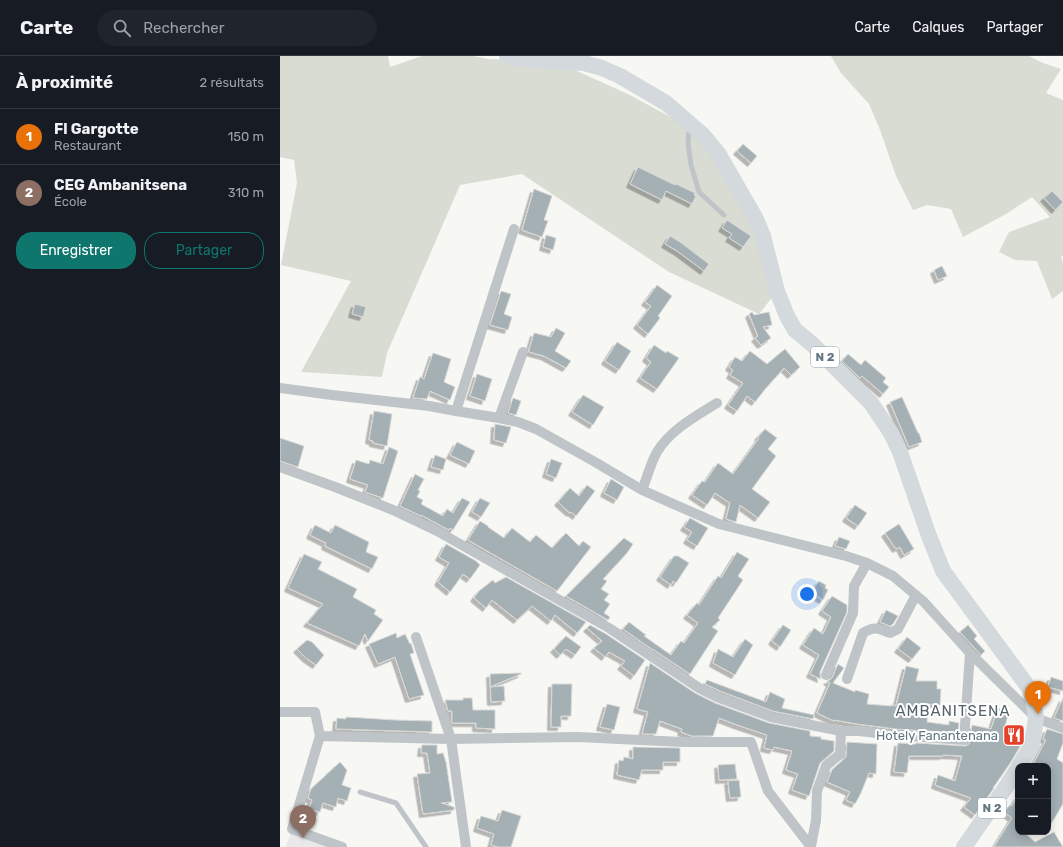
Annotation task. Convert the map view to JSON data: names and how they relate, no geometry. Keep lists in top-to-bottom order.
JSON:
{
  "streets": {
    "main road": ["N 2"]
  },
  "districts": ["AMBANITSENA"],
  "places": {
    "restaurant": ["Hotely Fanantenana"]
  },
  "page": {
    "header": "Carte",
    "search": "Rechercher",
    "nav": ["Carte", "Calques", "Partager"],
    "heading": ["À proximité", "2 résultats"],
    "list": [
      {
        "mark": "1",
        "name": "Fl Gargotte",
        "note": "Restaurant",
        "value": "150 m"
      },
      {
        "mark": "2",
        "name": "CEG Ambanitsena",
        "note": "École",
        "value": "310 m"
      }
    ],
    "buttons": ["Enregistrer", "Partager"],
    "pins": ["1", "2"],
    "map_buttons": ["+", "−"]
  }
}
